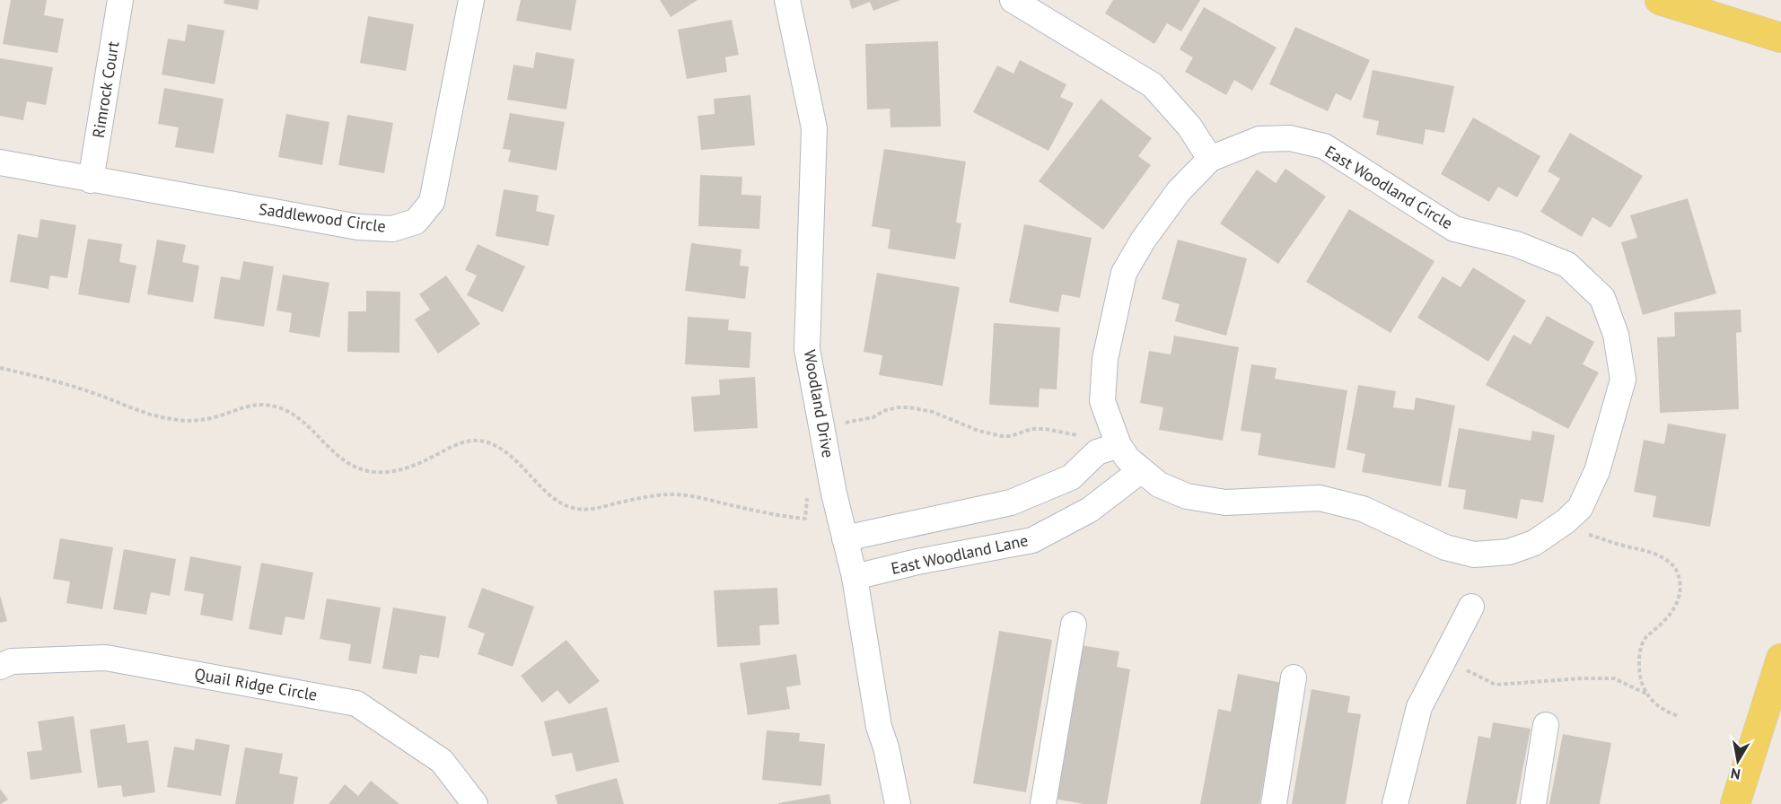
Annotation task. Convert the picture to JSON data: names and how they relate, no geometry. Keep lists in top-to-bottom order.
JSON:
{
  "streets": {
    "street": [
      "Rimrock Court",
      "East Woodland Circle",
      "Saddlewood Circle",
      "Woodland Drive",
      "East Woodland Lane",
      "Quail Ridge Circle"
    ]
  },
  "crossings": [
    ["Rimrock Court", "Saddlewood Circle"],
    ["East Woodland Circle", "East Woodland Lane"],
    ["Woodland Drive", "East Woodland Lane"]
  ],
  "north": "bottom"
}
